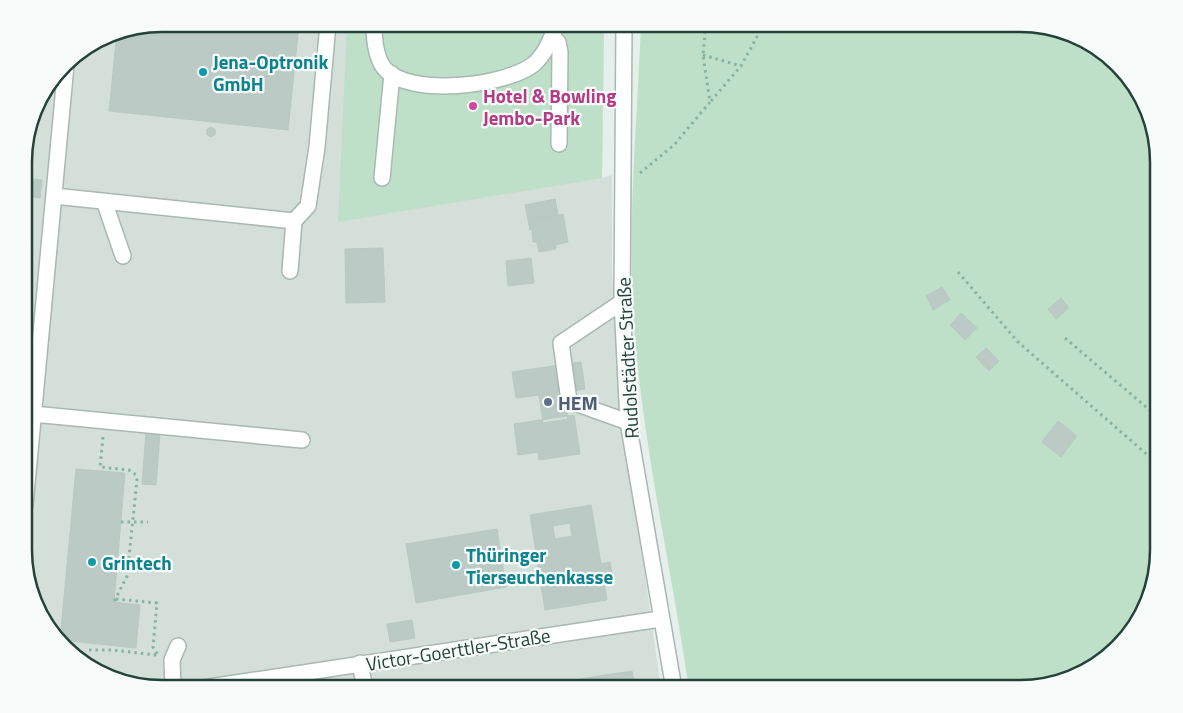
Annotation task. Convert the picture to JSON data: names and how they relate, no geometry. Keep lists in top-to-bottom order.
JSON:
{
  "streets": {
    "street": ["Rudolstädter Straße", "Victor-Goerttler-Straße"]
  },
  "crossings": [
    ["Rudolstädter Straße", "Victor-Goerttler-Straße"]
  ],
  "places": [
    "Jena-Optronik GmbH",
    "Hotel & Bowling Jembo-Park",
    "HEM",
    "Grintech",
    "Thüringer Tierseuchenkasse"
  ]
}
